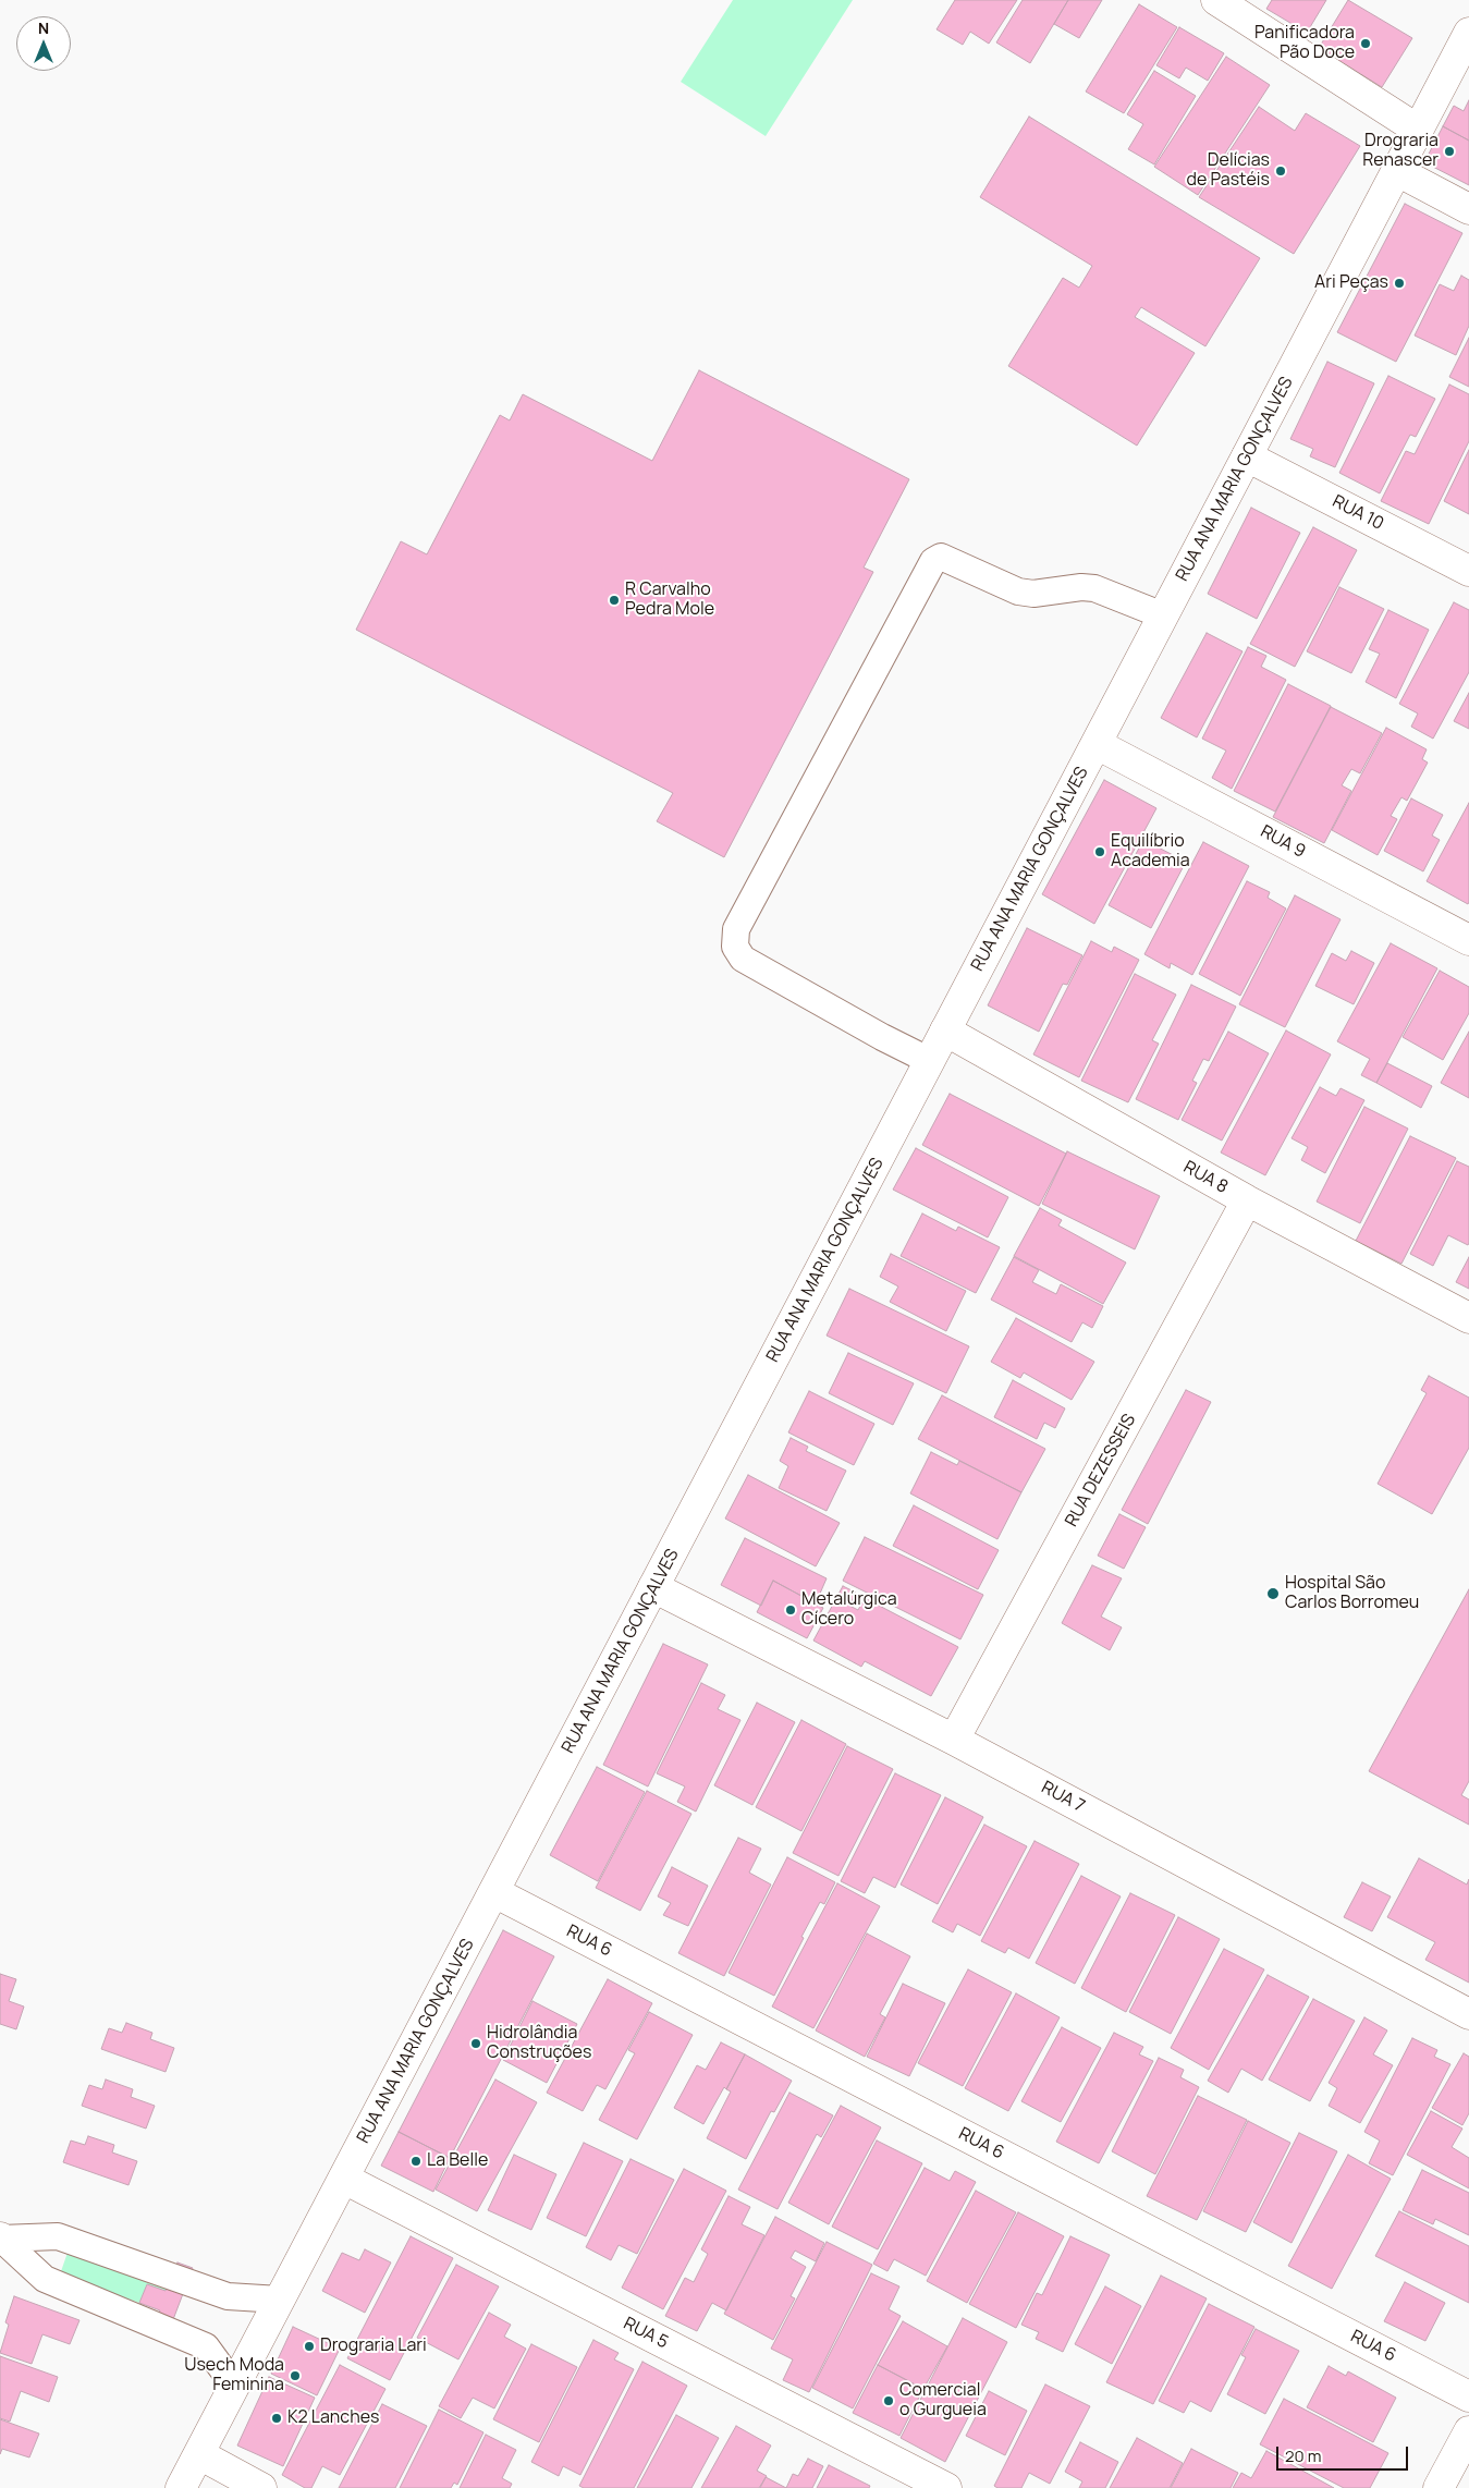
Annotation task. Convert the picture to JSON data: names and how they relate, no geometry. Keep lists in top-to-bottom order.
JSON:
{
  "streets": {
    "street": [
      "RUA ANA MARIA GONÇALVES",
      "RUA 10",
      "RUA 9",
      "RUA 8",
      "RUA DEZESSEIS",
      "RUA 7",
      "RUA 6",
      "RUA 5"
    ]
  },
  "crossings": [
    ["RUA ANA MARIA GONÇALVES", "RUA 10"],
    ["RUA ANA MARIA GONÇALVES", "RUA 9"],
    ["RUA ANA MARIA GONÇALVES", "RUA 8"],
    ["RUA ANA MARIA GONÇALVES", "RUA 7"],
    ["RUA ANA MARIA GONÇALVES", "RUA 6"],
    ["RUA ANA MARIA GONÇALVES", "RUA 5"],
    ["RUA 8", "RUA DEZESSEIS"],
    ["RUA DEZESSEIS", "RUA 7"]
  ],
  "places": [
    "Panificadora Pão Doce",
    "Drograria Renascer",
    "Delícias de Pastéis",
    "Ari Peças",
    "R Carvalho Pedra Mole",
    "Equilíbrio Academia",
    "Hospital São Carlos Borromeu",
    "Metalúrgica Cícero",
    "Hidrolândia Construções",
    "La Belle",
    "Drograria Lari",
    "Usech Moda Feminina",
    "Comercial o Gurgueia",
    "K2 Lanches"
  ],
  "scale_bar": "20 m",
  "north": "top"
}
